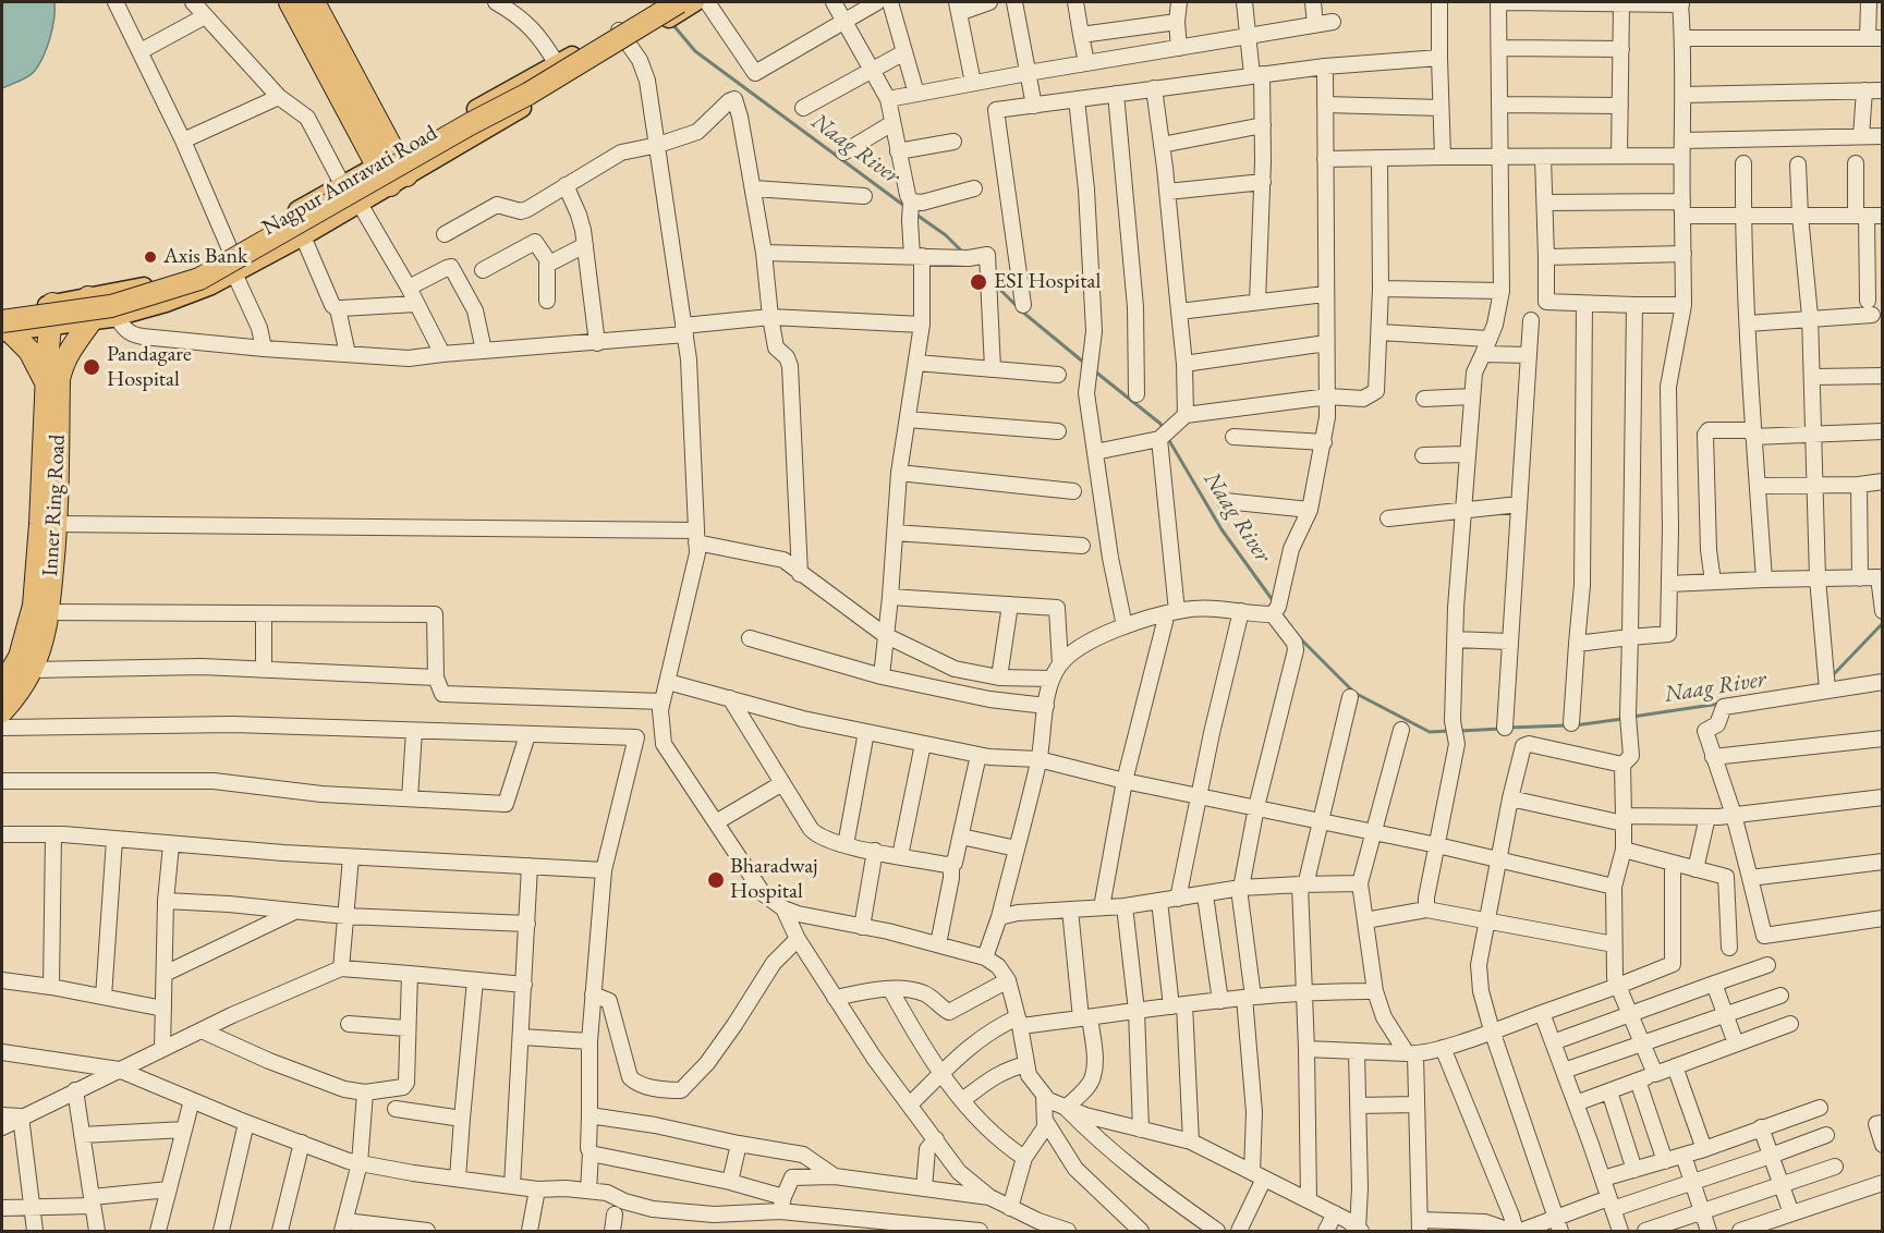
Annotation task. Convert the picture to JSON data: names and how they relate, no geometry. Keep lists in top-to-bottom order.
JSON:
{
  "streets": {
    "highway": ["Inner Ring Road"],
    "main road": ["Nagpur Amravati Road"]
  },
  "crossings": [
    ["Nagpur Amravati Road", "Inner Ring Road"]
  ],
  "water": ["Naag River"],
  "places": [
    "Axis Bank",
    "ESI Hospital",
    "Pandagare Hospital",
    "Bharadwaj Hospital"
  ]
}
